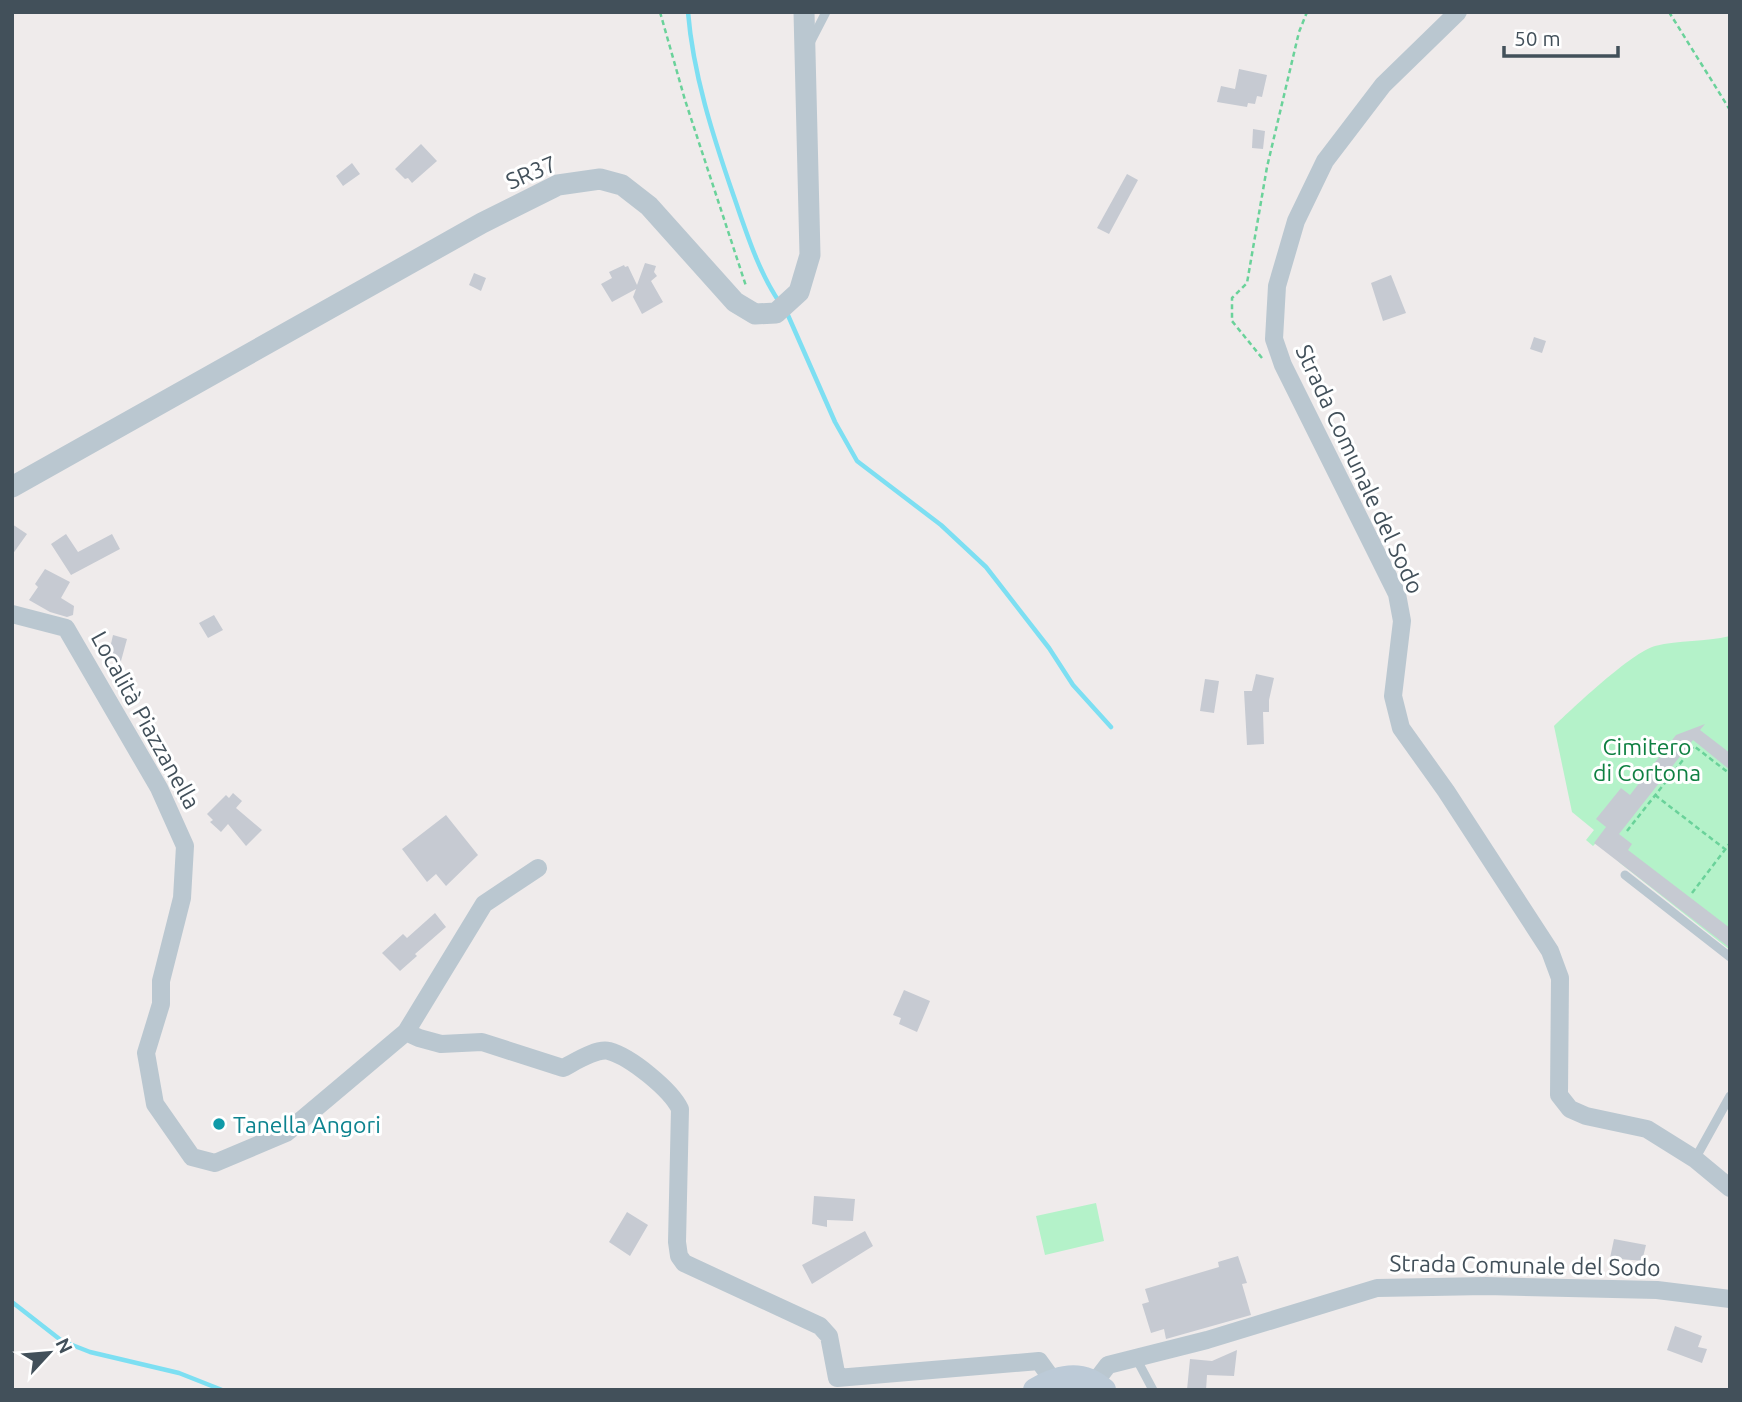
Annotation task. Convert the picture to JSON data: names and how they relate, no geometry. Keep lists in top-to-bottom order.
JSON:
{
  "streets": {
    "street": ["SR37", "Strada Comunale del Sodo", "Località Piazzanella"]
  },
  "parks": ["Cimitero di Cortona"],
  "places": ["Tanella Angori"],
  "scale_bar": "50 m",
  "north": "top right"
}
